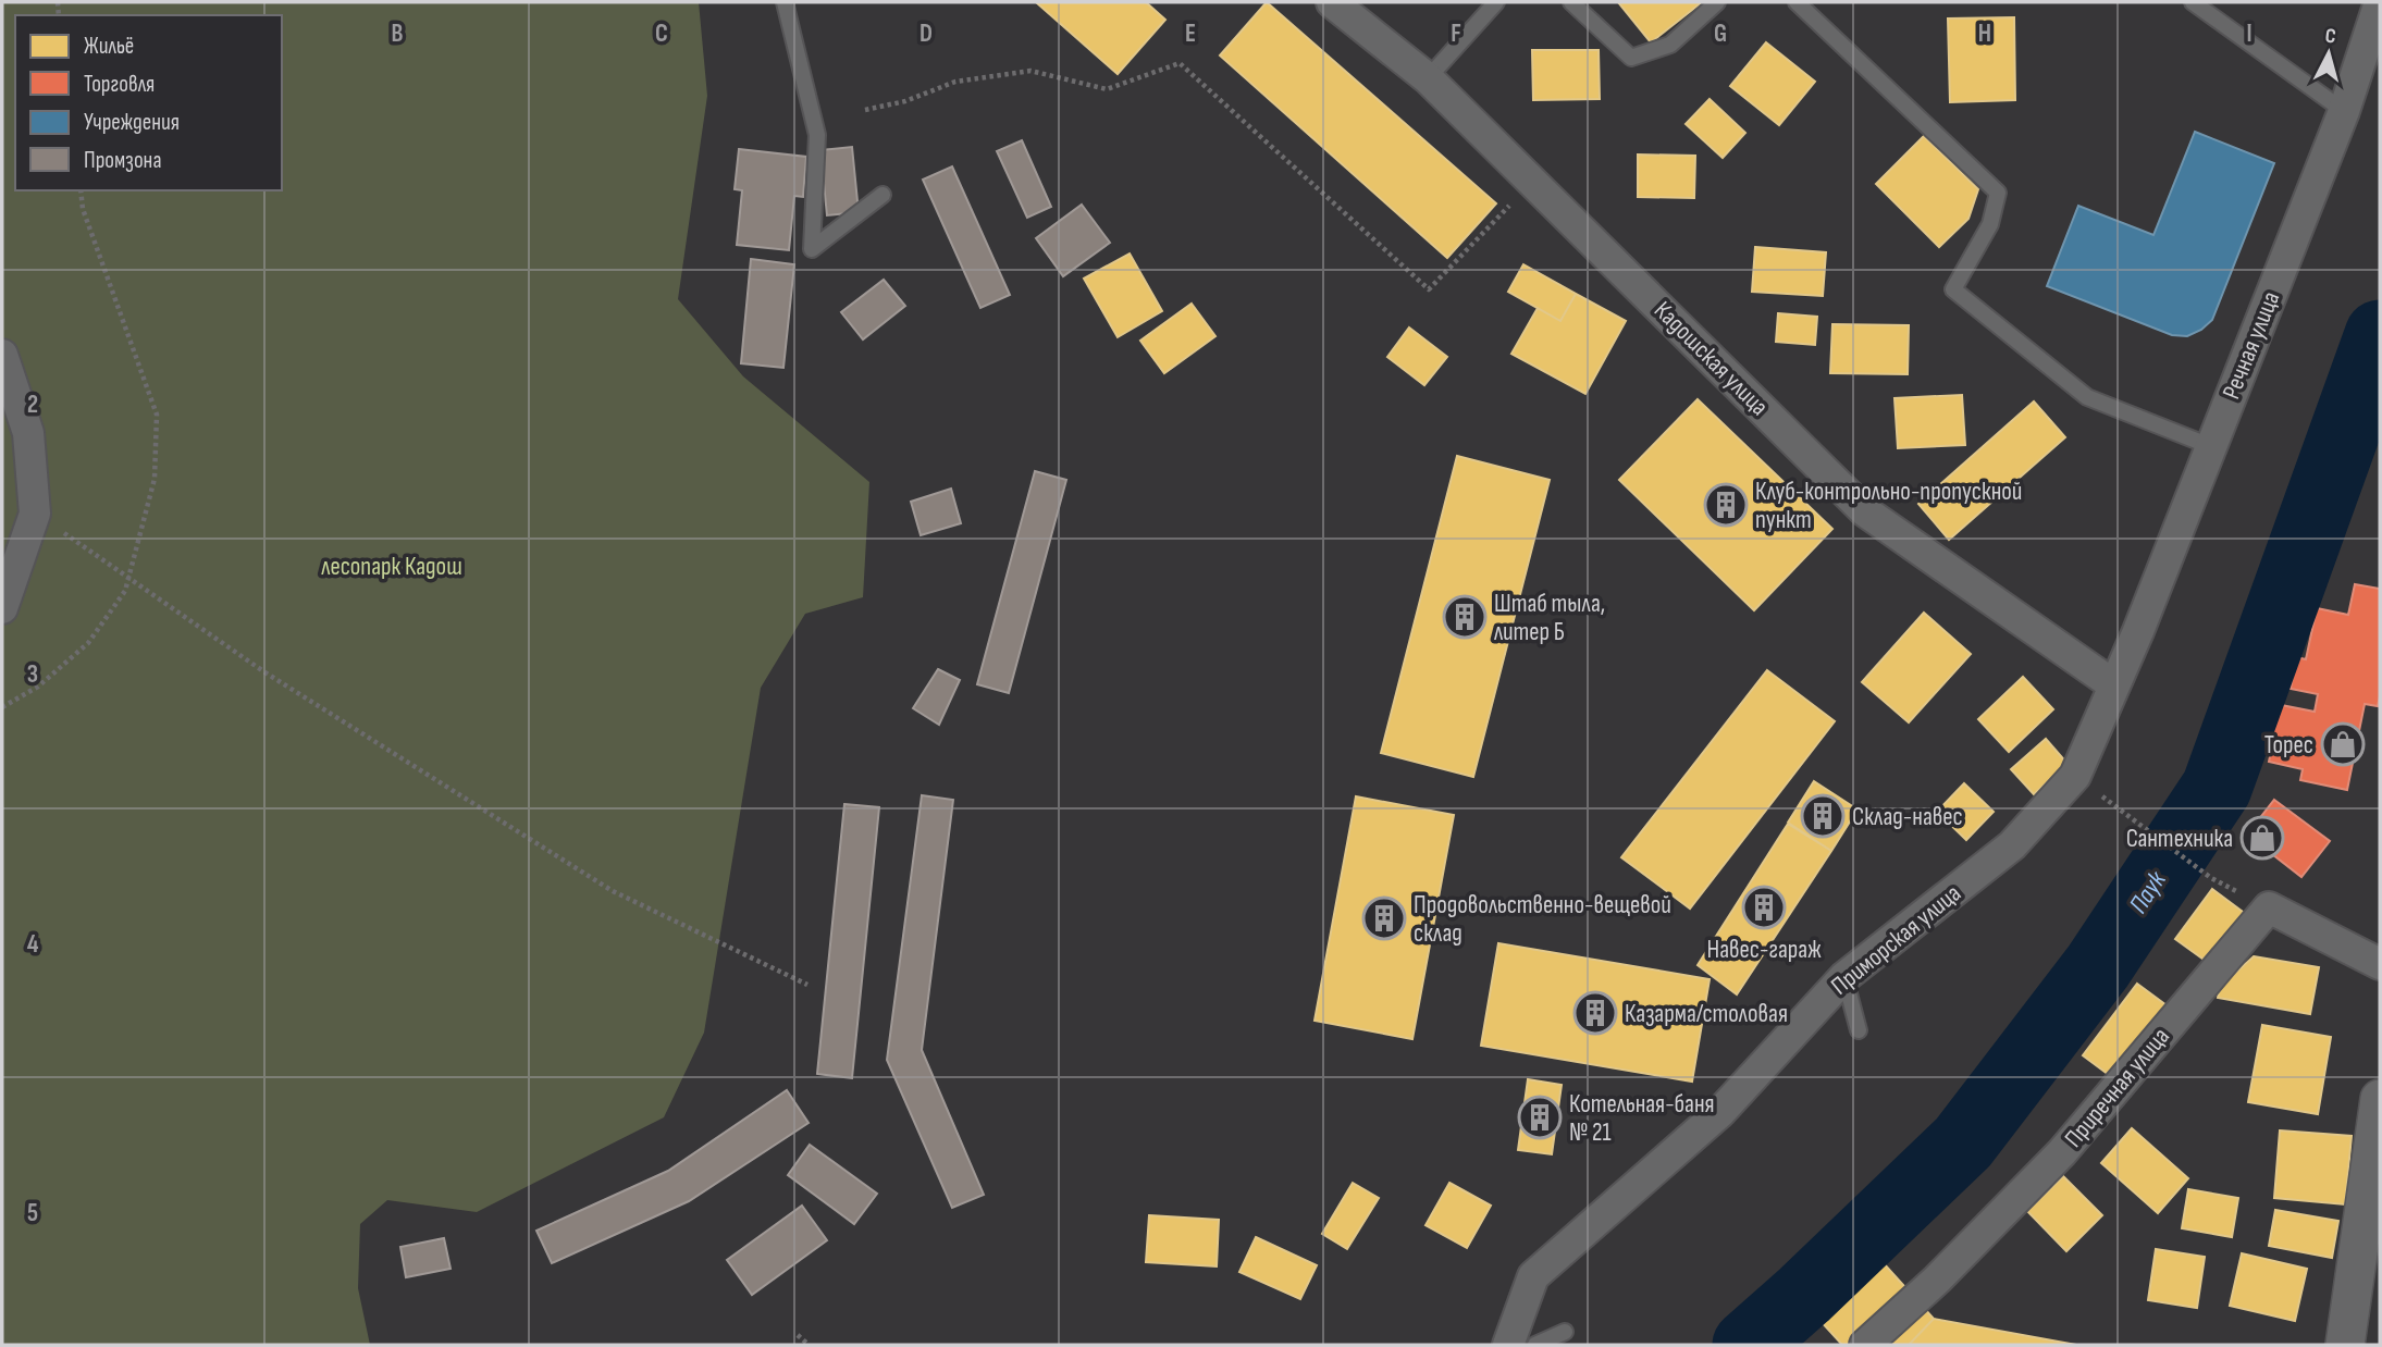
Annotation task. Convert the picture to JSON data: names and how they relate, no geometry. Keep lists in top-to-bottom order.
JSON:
{
  "streets": {
    "street": [
      "Речная улица",
      "Кадошская улица",
      "Приморская улица",
      "Приречная улица"
    ]
  },
  "crossings": [
    ["Речная улица", "Кадошская улица"],
    ["Речная улица", "Приморская улица"],
    ["Кадошская улица", "Приморская улица"]
  ],
  "water": ["Паук"],
  "parks": ["лесопарк Кадош"],
  "places": {
    "building": [
      "Клуб-контрольно-пропускной пункт",
      "Штаб тыла, литер Б",
      "Склад-навес",
      "Навес-гараж",
      "Продовольственно-вещевой склад",
      "Казарма/столовая",
      "Котельная-баня № 21"
    ],
    "shop": ["Торес", "Сантехника"]
  },
  "legend": [
    "Жильё",
    "Торговля",
    "Учреждения",
    "Промзона"
  ],
  "north": "top",
  "grid": {
    "columns": [
      "B",
      "C",
      "D",
      "E",
      "F",
      "G",
      "H",
      "I"
    ],
    "rows": [
      "2",
      "3",
      "4",
      "5"
    ]
  }
}
